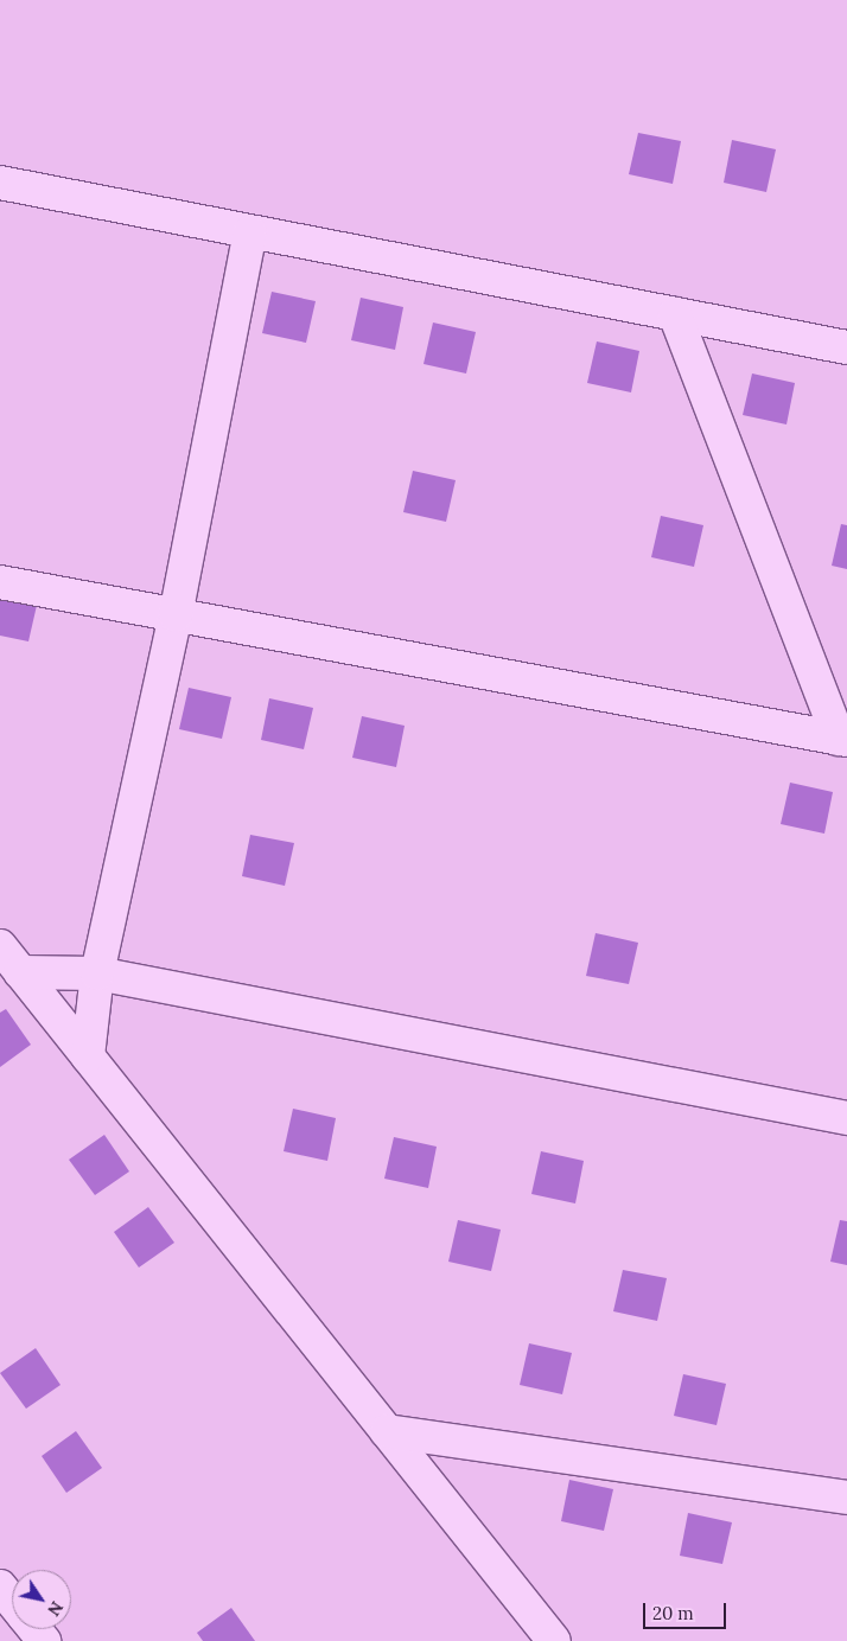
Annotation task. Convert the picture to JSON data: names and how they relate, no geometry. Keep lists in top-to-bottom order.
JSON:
{
  "scale_bar": "20 m",
  "north": "bottom right"
}
